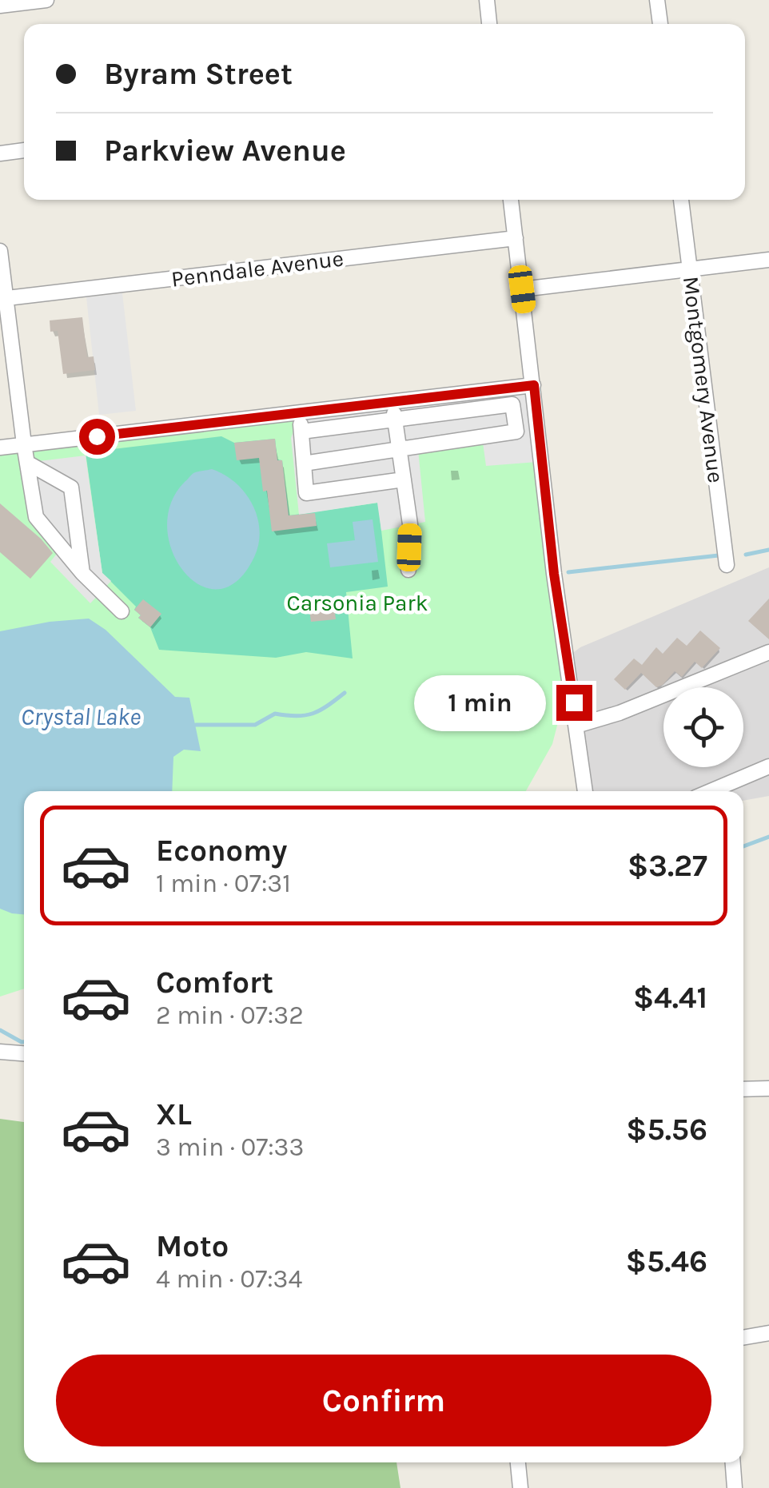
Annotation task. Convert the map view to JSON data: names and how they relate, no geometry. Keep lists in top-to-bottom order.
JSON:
{
  "streets": {
    "street": ["Penndale Avenue", "Montgomery Avenue"]
  },
  "water": ["Crystal Lake"],
  "parks": ["Carsonia Park"],
  "page": {
    "banner": ["Byram Street", "Parkview Avenue"],
    "bubble": "1 min",
    "list": [
      {
        "name": "Economy",
        "note": "1 min · 07:31",
        "value": "$3.27"
      },
      {
        "name": "Comfort",
        "note": "2 min · 07:32",
        "value": "$4.41"
      },
      {
        "name": "XL",
        "note": "3 min · 07:33",
        "value": "$5.56"
      },
      {
        "name": "Moto",
        "note": "4 min · 07:34",
        "value": "$5.46"
      }
    ],
    "buttons": "Confirm"
  }
}
